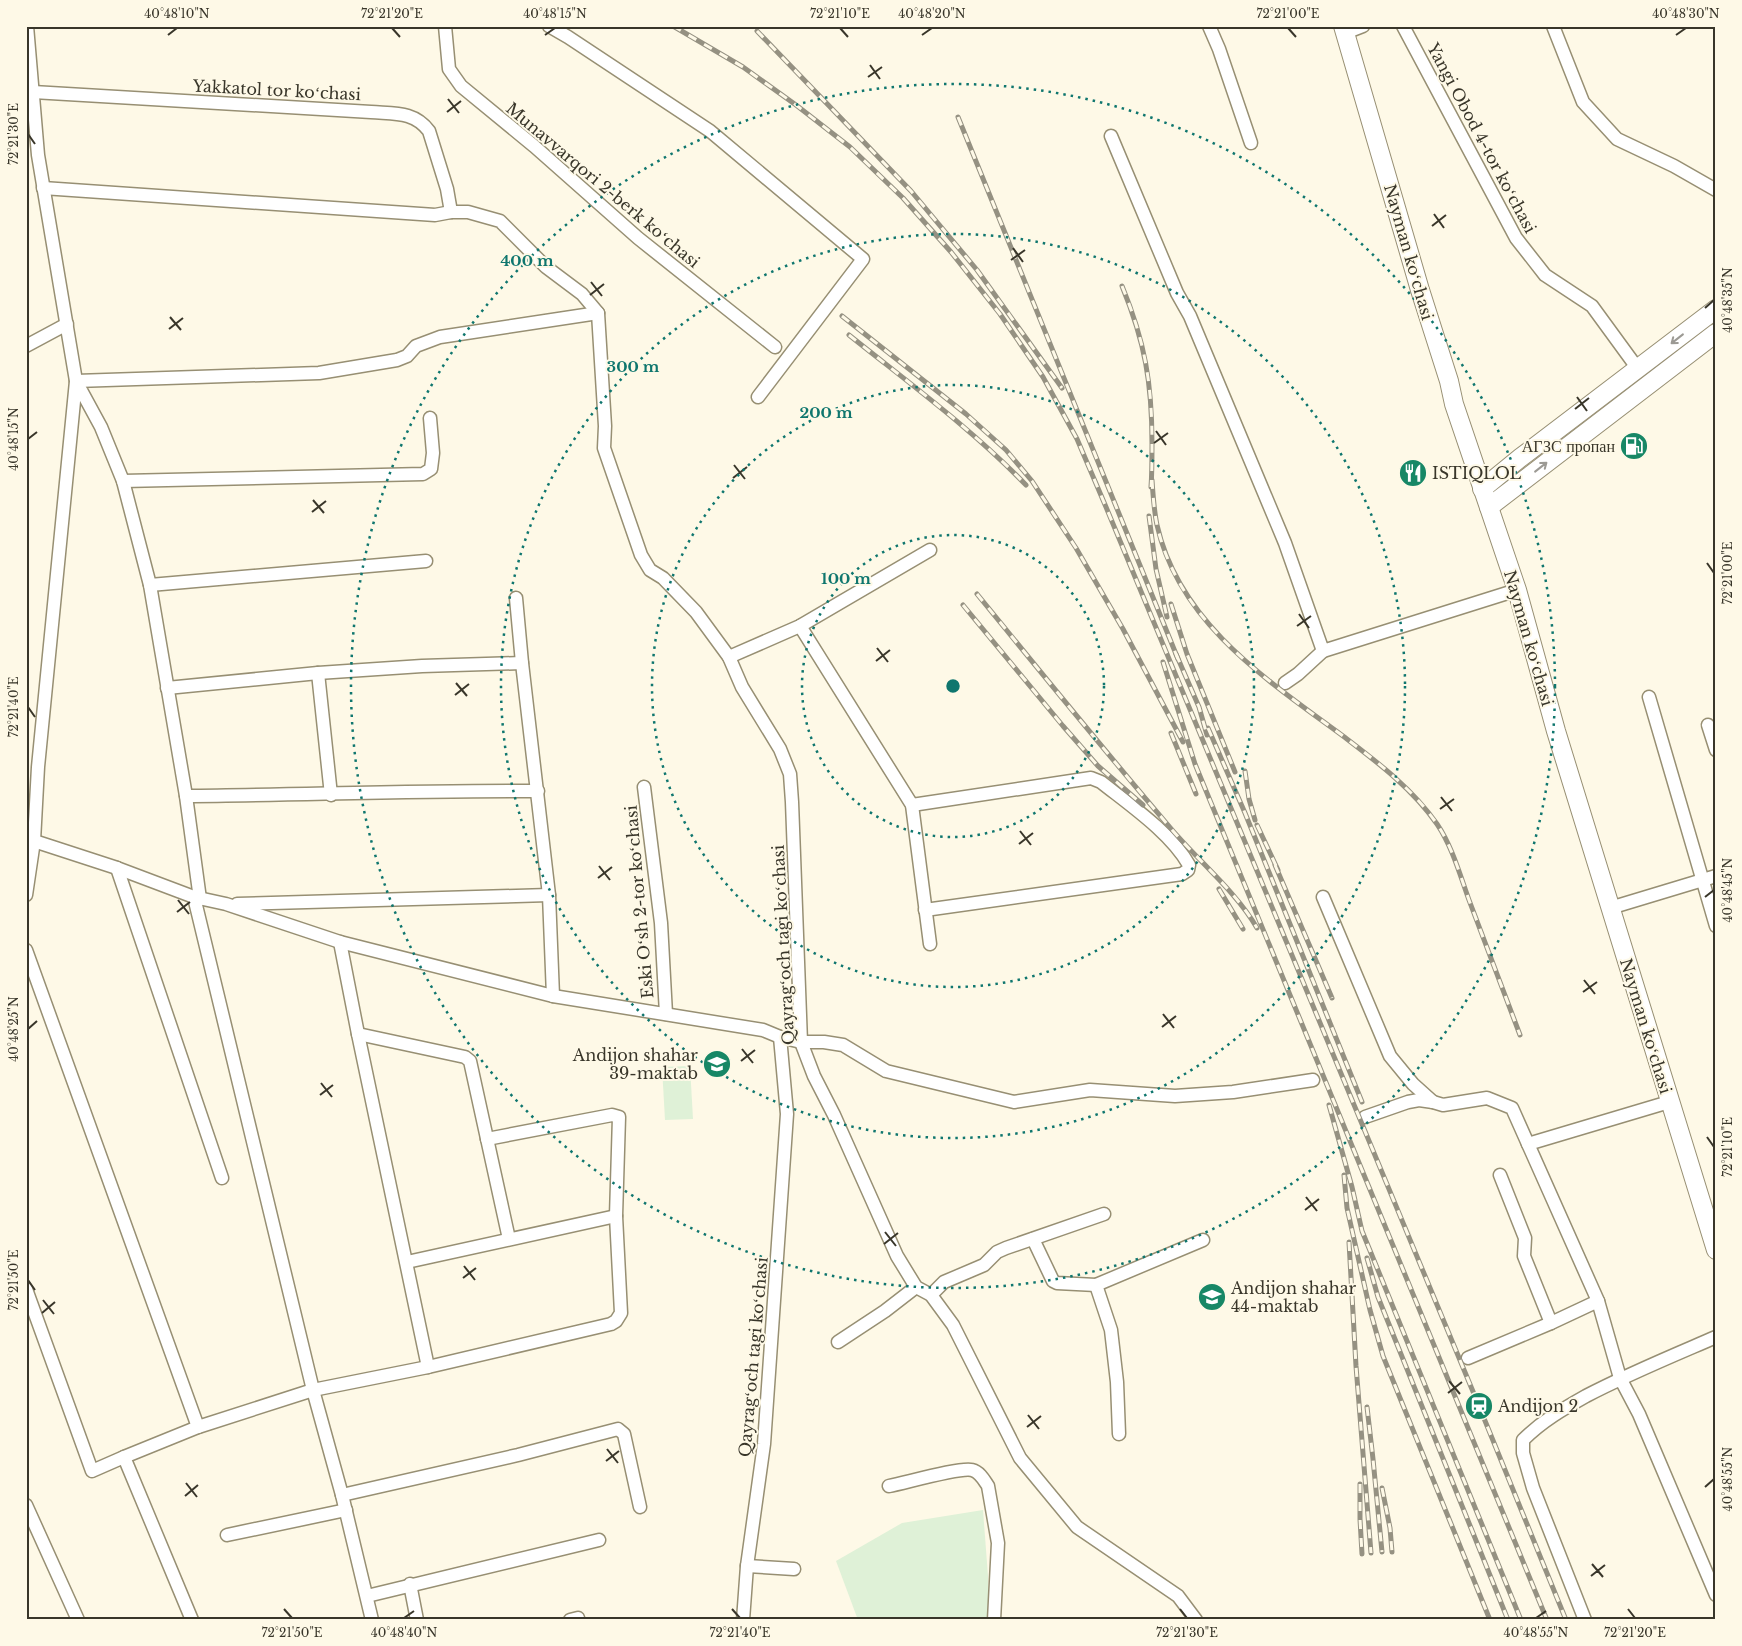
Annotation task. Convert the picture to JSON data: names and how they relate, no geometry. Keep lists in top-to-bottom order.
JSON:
{
  "streets": {
    "main road": ["Nayman koʻchasi"],
    "street": [
      "Yakkatol tor koʻchasi",
      "Yangi Obod 4-tor koʻchasi",
      "Munavvarqori 2-berk koʻchasi",
      "Eski Oʻsh 2-tor koʻchasi",
      "Qayragʻoch tagi koʻchasi"
    ]
  },
  "places": {
    "fuel station": ["АГЗС пропан"],
    "restaurant": ["ISTIQLOL"],
    "school or university": ["Andijon shahar 39-maktab", "Andijon shahar 44-maktab"],
    "station": ["Andijon 2"]
  },
  "coordinates": [
    "40°48'10\"N",
    "72°21'20\"E",
    "40°48'15\"N",
    "72°21'10\"E",
    "40°48'20\"N",
    "72°21'00\"E",
    "40°48'30\"N",
    "72°21'30\"E",
    "40°48'35\"N",
    "72°21'40\"E",
    "40°48'45\"N",
    "40°48'25\"N",
    "72°21'50\"E",
    "40°48'55\"N",
    "40°48'40\"N"
  ],
  "rings": [
    "400 m",
    "300 m",
    "200 m",
    "100 m"
  ]
}
